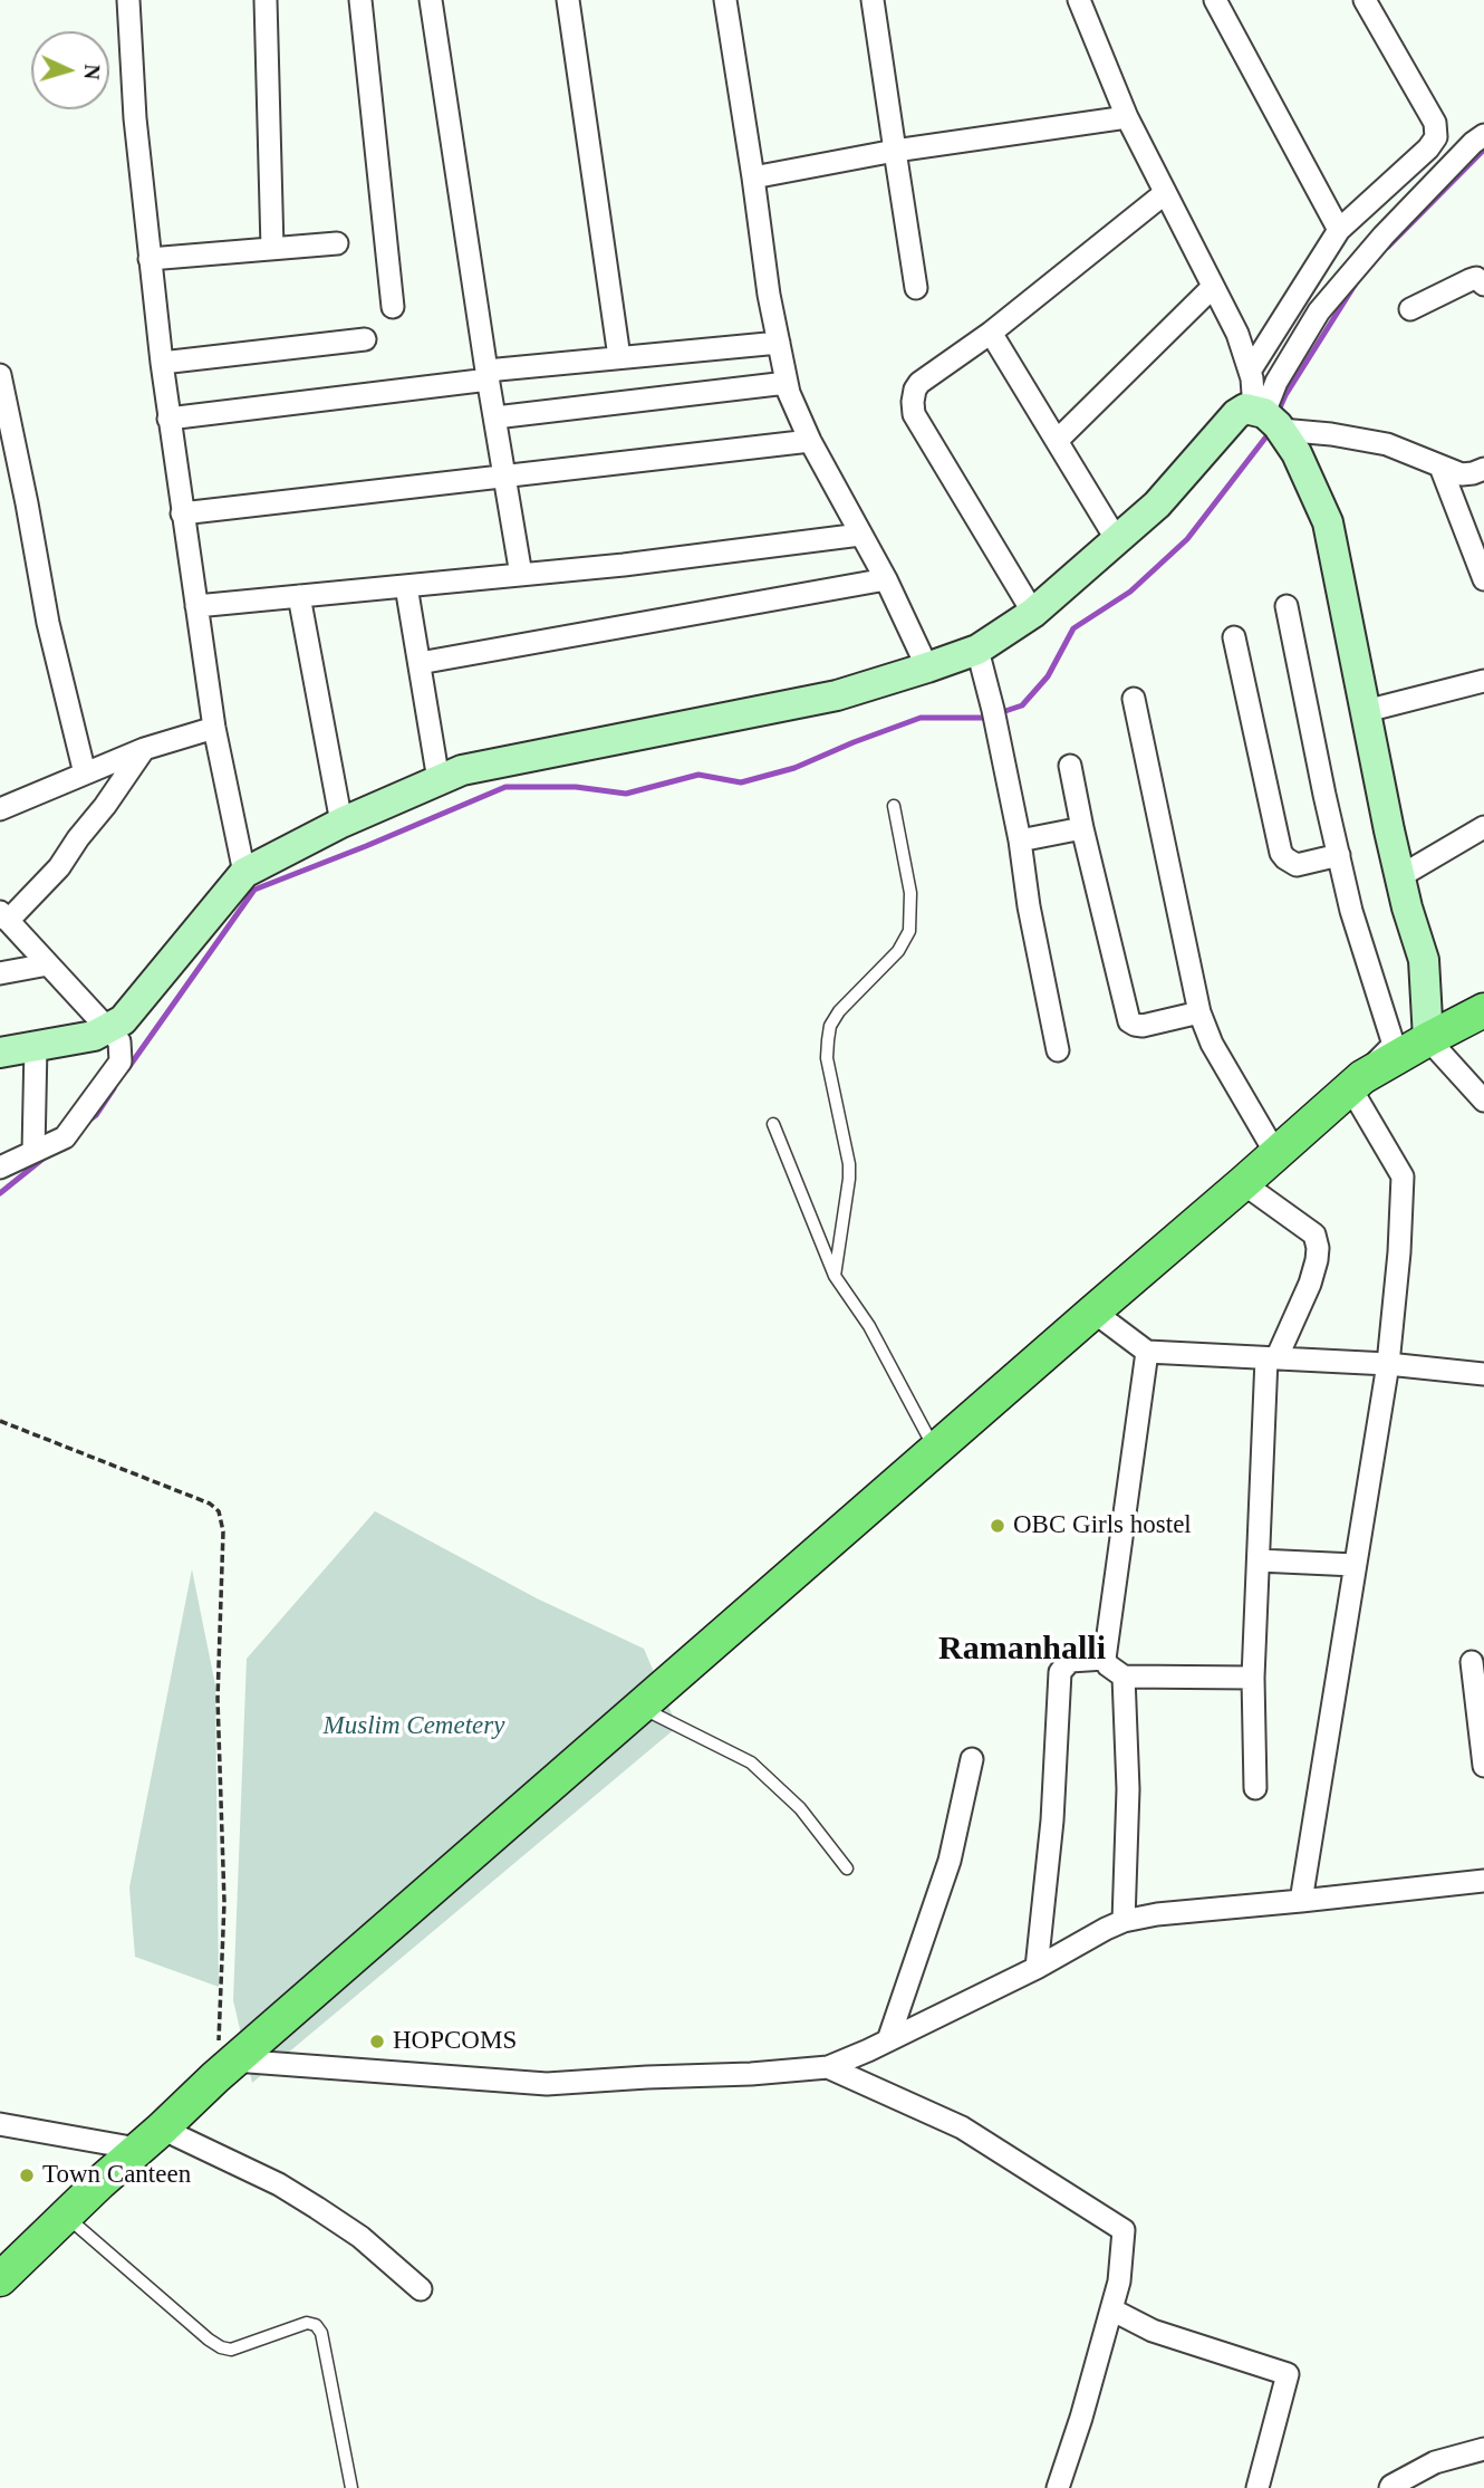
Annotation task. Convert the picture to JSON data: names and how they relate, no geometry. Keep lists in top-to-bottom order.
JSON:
{
  "districts": ["Ramanhalli"],
  "parks": ["Muslim Cemetery"],
  "places": ["OBC Girls hostel", "HOPCOMS", "Town Canteen"],
  "north": "right"
}
